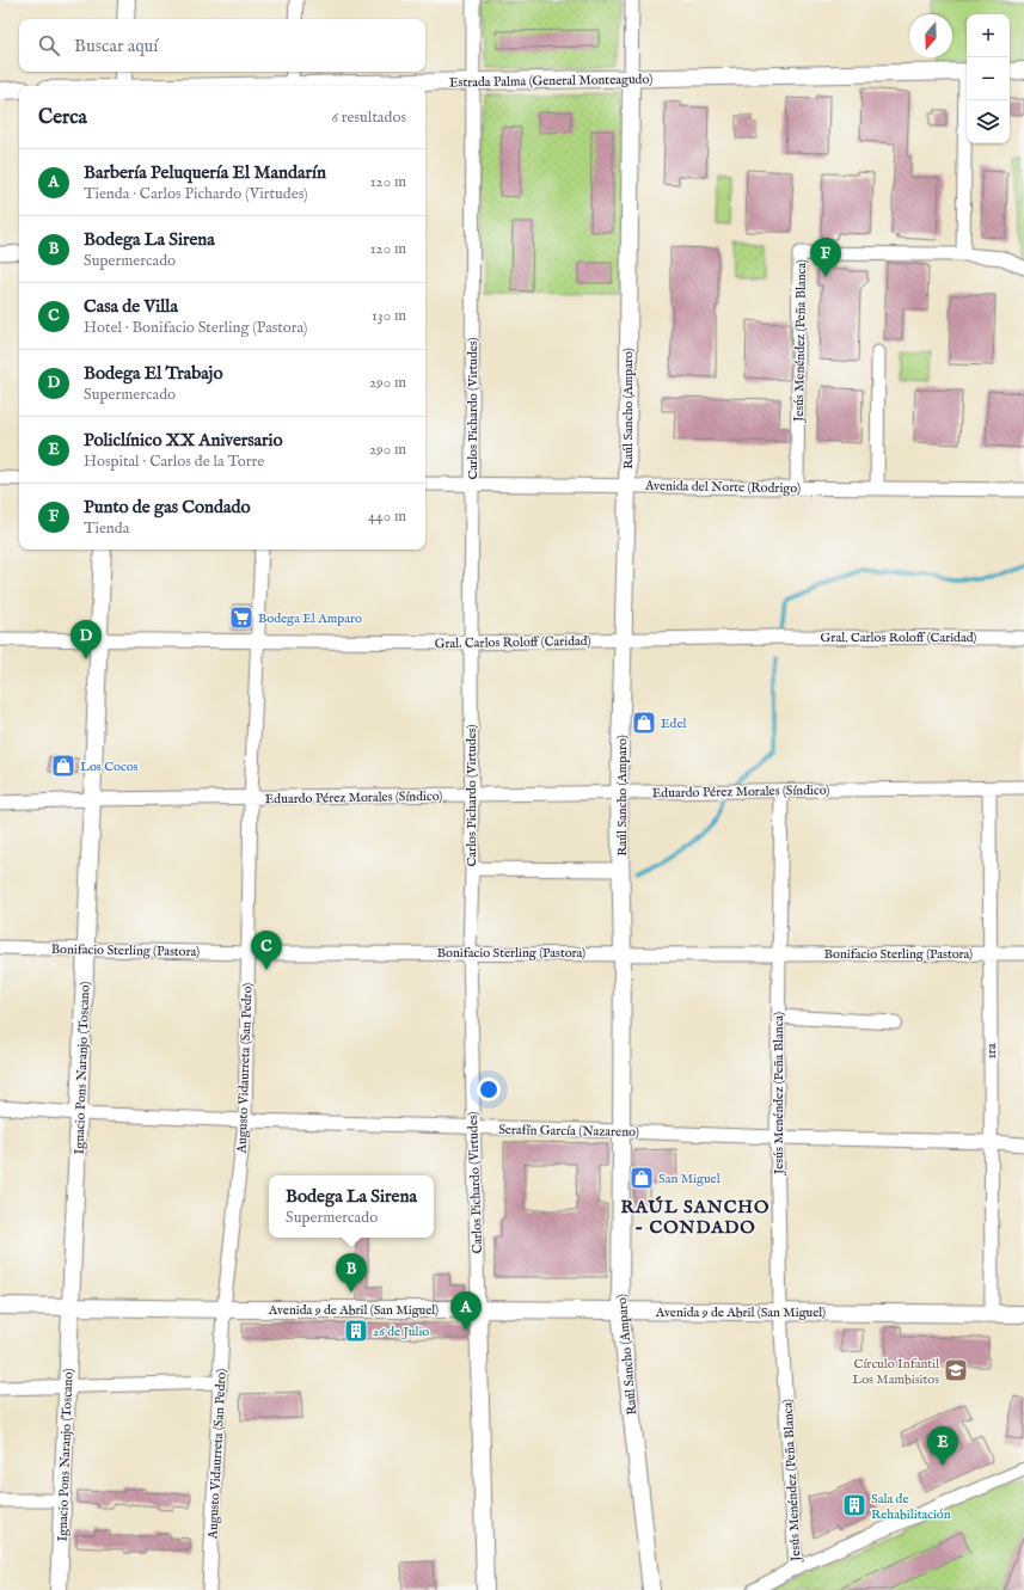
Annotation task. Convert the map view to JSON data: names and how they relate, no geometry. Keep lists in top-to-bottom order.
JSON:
{
  "streets": {
    "street": [
      "Estrada Palma (General Monteagudo)",
      "Jesús Menéndez (Peña Blanca)",
      "Carlos Pichardo (Virtudes)",
      "Raúl Sancho (Amparo)",
      "Avenida del Norte (Rodrigo)",
      "Gral. Carlos Roloff (Caridad)",
      "Eduardo Pérez Morales (Síndico)",
      "Bonifacio Sterling (Pastora)",
      "1ra",
      "Ignacio Pons Naranjo (Toscano)",
      "Augusto Vidaurreta (San Pedro)",
      "Serafín García (Nazareno)",
      "Avenida 9 de Abril (San Miguel)"
    ]
  },
  "crossings": [
    ["Estrada Palma (General Monteagudo)", "Carlos Pichardo (Virtudes)"],
    ["Estrada Palma (General Monteagudo)", "Raúl Sancho (Amparo)"],
    ["Jesús Menéndez (Peña Blanca)", "Avenida del Norte (Rodrigo)"],
    ["Jesús Menéndez (Peña Blanca)", "Eduardo Pérez Morales (Síndico)"],
    ["Jesús Menéndez (Peña Blanca)", "Bonifacio Sterling (Pastora)"],
    ["Jesús Menéndez (Peña Blanca)", "Serafín García (Nazareno)"],
    ["Jesús Menéndez (Peña Blanca)", "Avenida 9 de Abril (San Miguel)"],
    ["Carlos Pichardo (Virtudes)", "Avenida del Norte (Rodrigo)"],
    ["Carlos Pichardo (Virtudes)", "Gral. Carlos Roloff (Caridad)"],
    ["Carlos Pichardo (Virtudes)", "Eduardo Pérez Morales (Síndico)"],
    ["Carlos Pichardo (Virtudes)", "Bonifacio Sterling (Pastora)"],
    ["Carlos Pichardo (Virtudes)", "Serafín García (Nazareno)"],
    ["Carlos Pichardo (Virtudes)", "Avenida 9 de Abril (San Miguel)"],
    ["Raúl Sancho (Amparo)", "Avenida del Norte (Rodrigo)"],
    ["Raúl Sancho (Amparo)", "Gral. Carlos Roloff (Caridad)"],
    ["Raúl Sancho (Amparo)", "Eduardo Pérez Morales (Síndico)"],
    ["Raúl Sancho (Amparo)", "Bonifacio Sterling (Pastora)"],
    ["Raúl Sancho (Amparo)", "Serafín García (Nazareno)"],
    ["Raúl Sancho (Amparo)", "Avenida 9 de Abril (San Miguel)"],
    ["Gral. Carlos Roloff (Caridad)", "Ignacio Pons Naranjo (Toscano)"],
    ["Gral. Carlos Roloff (Caridad)", "Augusto Vidaurreta (San Pedro)"],
    ["Eduardo Pérez Morales (Síndico)", "1ra"],
    ["Eduardo Pérez Morales (Síndico)", "Ignacio Pons Naranjo (Toscano)"],
    ["Eduardo Pérez Morales (Síndico)", "Augusto Vidaurreta (San Pedro)"],
    ["Bonifacio Sterling (Pastora)", "1ra"],
    ["Bonifacio Sterling (Pastora)", "Ignacio Pons Naranjo (Toscano)"],
    ["Bonifacio Sterling (Pastora)", "Augusto Vidaurreta (San Pedro)"],
    ["1ra", "Serafín García (Nazareno)"],
    ["1ra", "Avenida 9 de Abril (San Miguel)"],
    ["Ignacio Pons Naranjo (Toscano)", "Serafín García (Nazareno)"],
    ["Ignacio Pons Naranjo (Toscano)", "Avenida 9 de Abril (San Miguel)"],
    ["Augusto Vidaurreta (San Pedro)", "Serafín García (Nazareno)"],
    ["Augusto Vidaurreta (San Pedro)", "Avenida 9 de Abril (San Miguel)"]
  ],
  "districts": ["RAÚL SANCHO - CONDADO"],
  "places": {
    "supermarket": ["Bodega El Amparo"],
    "shop": ["Edel", "Los Cocos", "San Miguel"],
    "building": ["26 de Julio", "Sala de Rehabilitación"],
    "school or university": ["Círculo Infantil Los Mambisitos"]
  },
  "north": "bottom",
  "page": {
    "map_buttons": ["+", "−"],
    "search": "Buscar aquí",
    "heading": ["Cerca", "6 resultados"],
    "list": [
      {
        "mark": "A",
        "name": "Barbería Peluquería El Mandarín",
        "note": "Tienda · Carlos Pichardo (Virtudes)",
        "value": "120 m"
      },
      {
        "mark": "B",
        "name": "Bodega La Sirena",
        "note": "Supermercado",
        "value": "120 m"
      },
      {
        "mark": "C",
        "name": "Casa de Villa",
        "note": "Hotel · Bonifacio Sterling (Pastora)",
        "value": "130 m"
      },
      {
        "mark": "D",
        "name": "Bodega El Trabajo",
        "note": "Supermercado",
        "value": "290 m"
      },
      {
        "mark": "E",
        "name": "Policlínico XX Aniversario",
        "note": "Hospital · Carlos de la Torre",
        "value": "290 m"
      },
      {
        "mark": "F",
        "name": "Punto de gas Condado",
        "note": "Tienda",
        "value": "440 m"
      }
    ],
    "pins": [
      "F",
      "D",
      "C",
      "B",
      "A",
      "E"
    ],
    "popup": ["Bodega La Sirena", "Supermercado"]
  }
}
